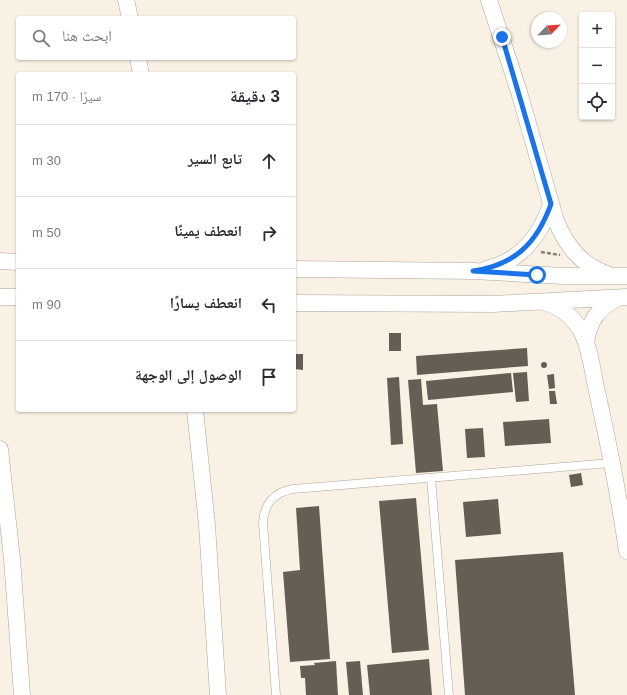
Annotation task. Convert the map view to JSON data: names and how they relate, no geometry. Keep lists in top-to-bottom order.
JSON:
{
  "north": "top right",
  "page": {
    "map_buttons": ["+", "−"],
    "search": "ابحث هنا",
    "heading": ["3 دقيقة", "سيرًا · 170 m"],
    "list": [
      ["تابع السير", "30 m"],
      ["انعطف يمينًا", "50 m"],
      ["انعطف يسارًا", "90 m"],
      "الوصول إلى الوجهة"
    ]
  }
}
